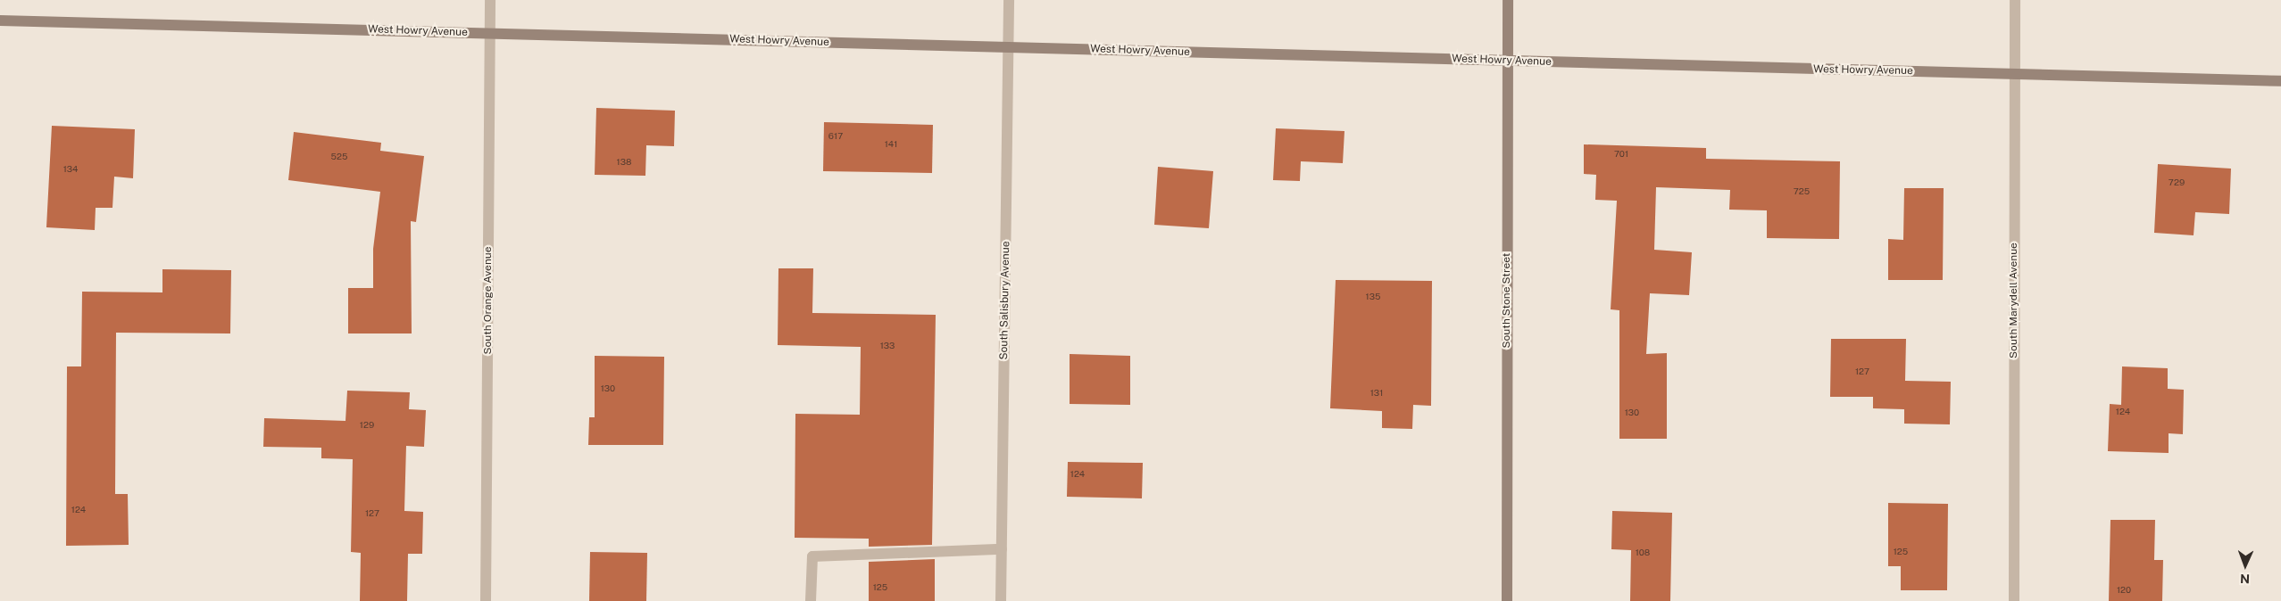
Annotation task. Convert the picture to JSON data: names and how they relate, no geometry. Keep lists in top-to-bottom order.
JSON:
{
  "streets": {
    "street": [
      "West Howry Avenue",
      "South Orange Avenue",
      "South Salisbury Avenue",
      "South Stone Street",
      "South Marydell Avenue"
    ]
  },
  "crossings": [
    ["West Howry Avenue", "South Orange Avenue"],
    ["West Howry Avenue", "South Salisbury Avenue"],
    ["West Howry Avenue", "South Stone Street"],
    ["West Howry Avenue", "South Marydell Avenue"]
  ],
  "house_numbers": [
    "617",
    "141",
    "701",
    "525",
    "138",
    "134",
    "729",
    "725",
    "135",
    "133",
    "127",
    "130",
    "131",
    "124",
    "130",
    "129",
    "124",
    "124",
    "127",
    "125",
    "108",
    "125",
    "120"
  ],
  "north": "bottom"
}
